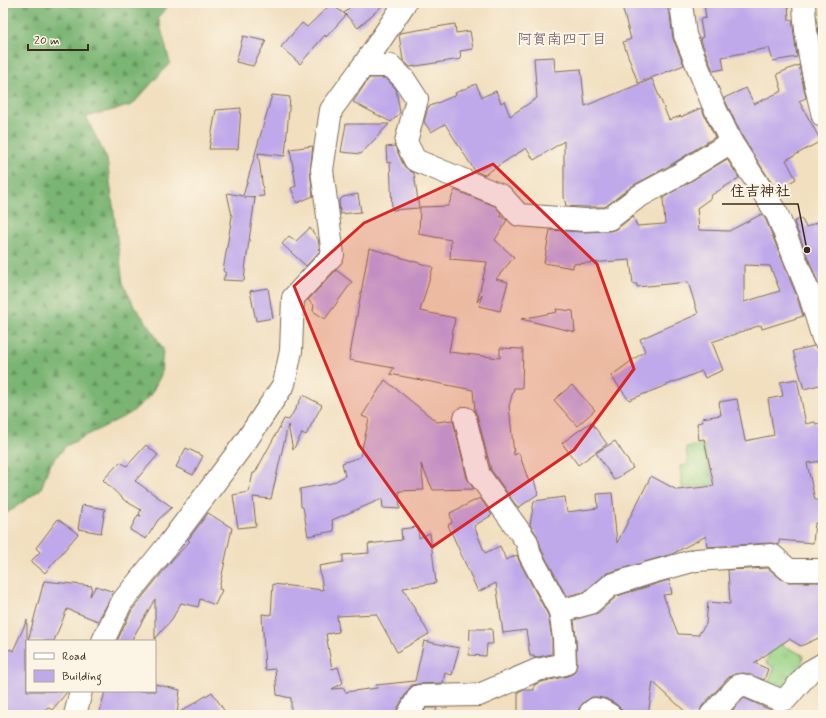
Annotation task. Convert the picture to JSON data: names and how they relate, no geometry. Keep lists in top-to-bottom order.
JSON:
{
  "districts": ["阿賀南四丁目"],
  "places": ["住吉神社"],
  "legend": ["Road", "Building"],
  "scale_bar": "20 m"
}
